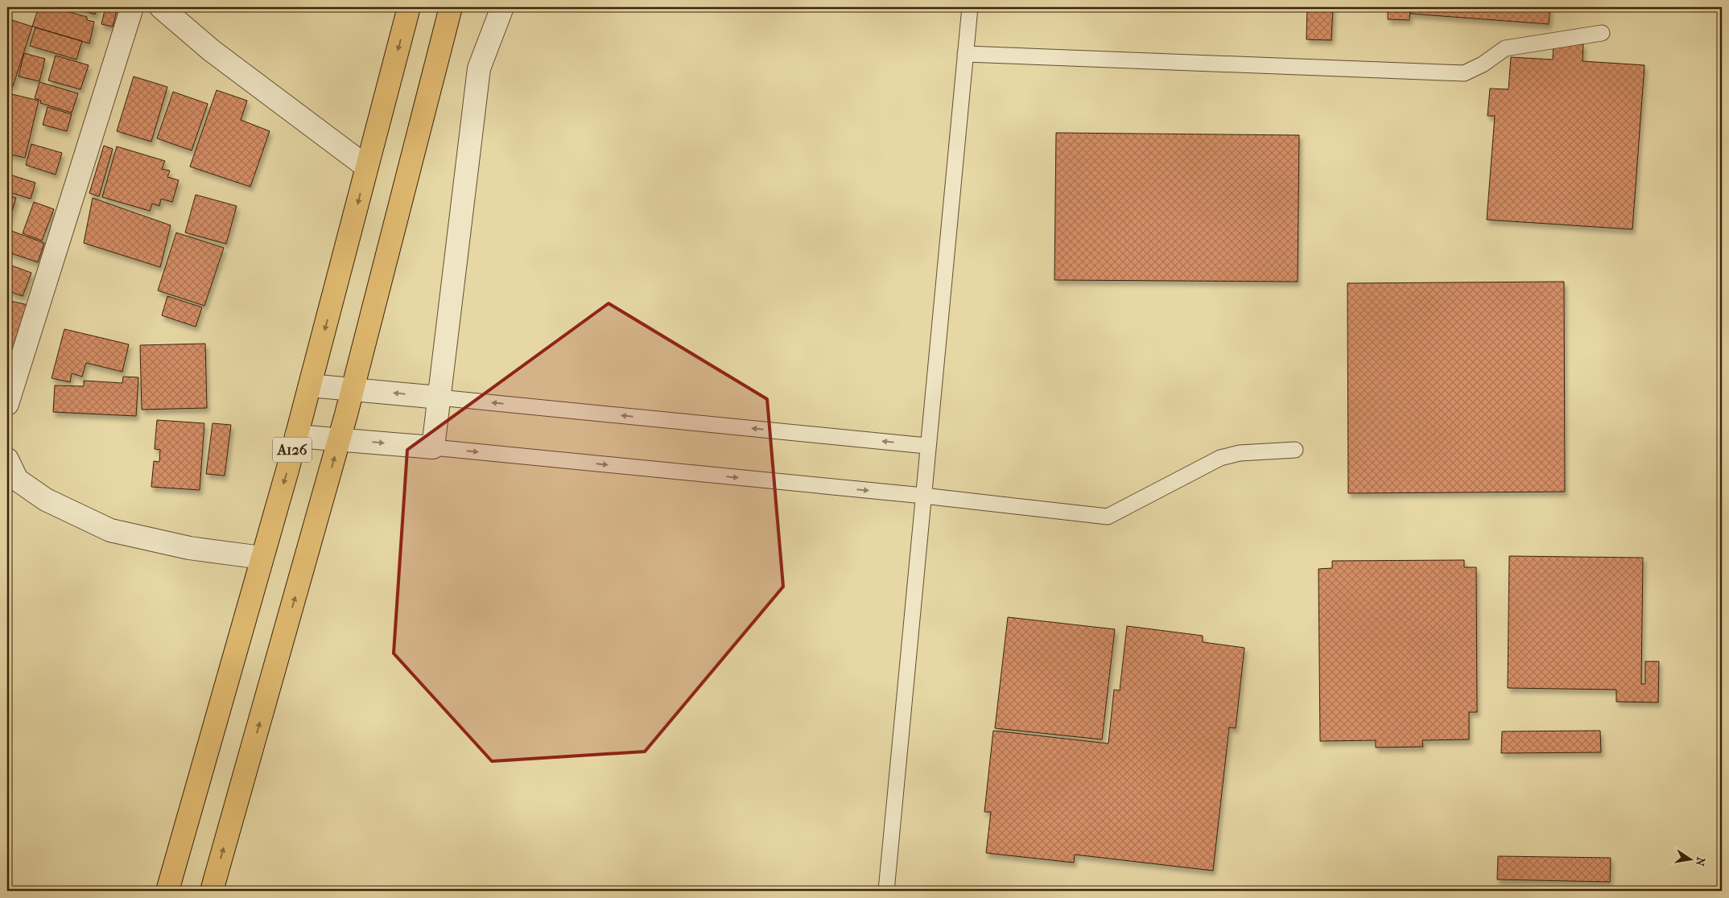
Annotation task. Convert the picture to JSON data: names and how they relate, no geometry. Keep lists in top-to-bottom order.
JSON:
{
  "streets": {
    "highway": ["A126"]
  },
  "north": "right"
}
